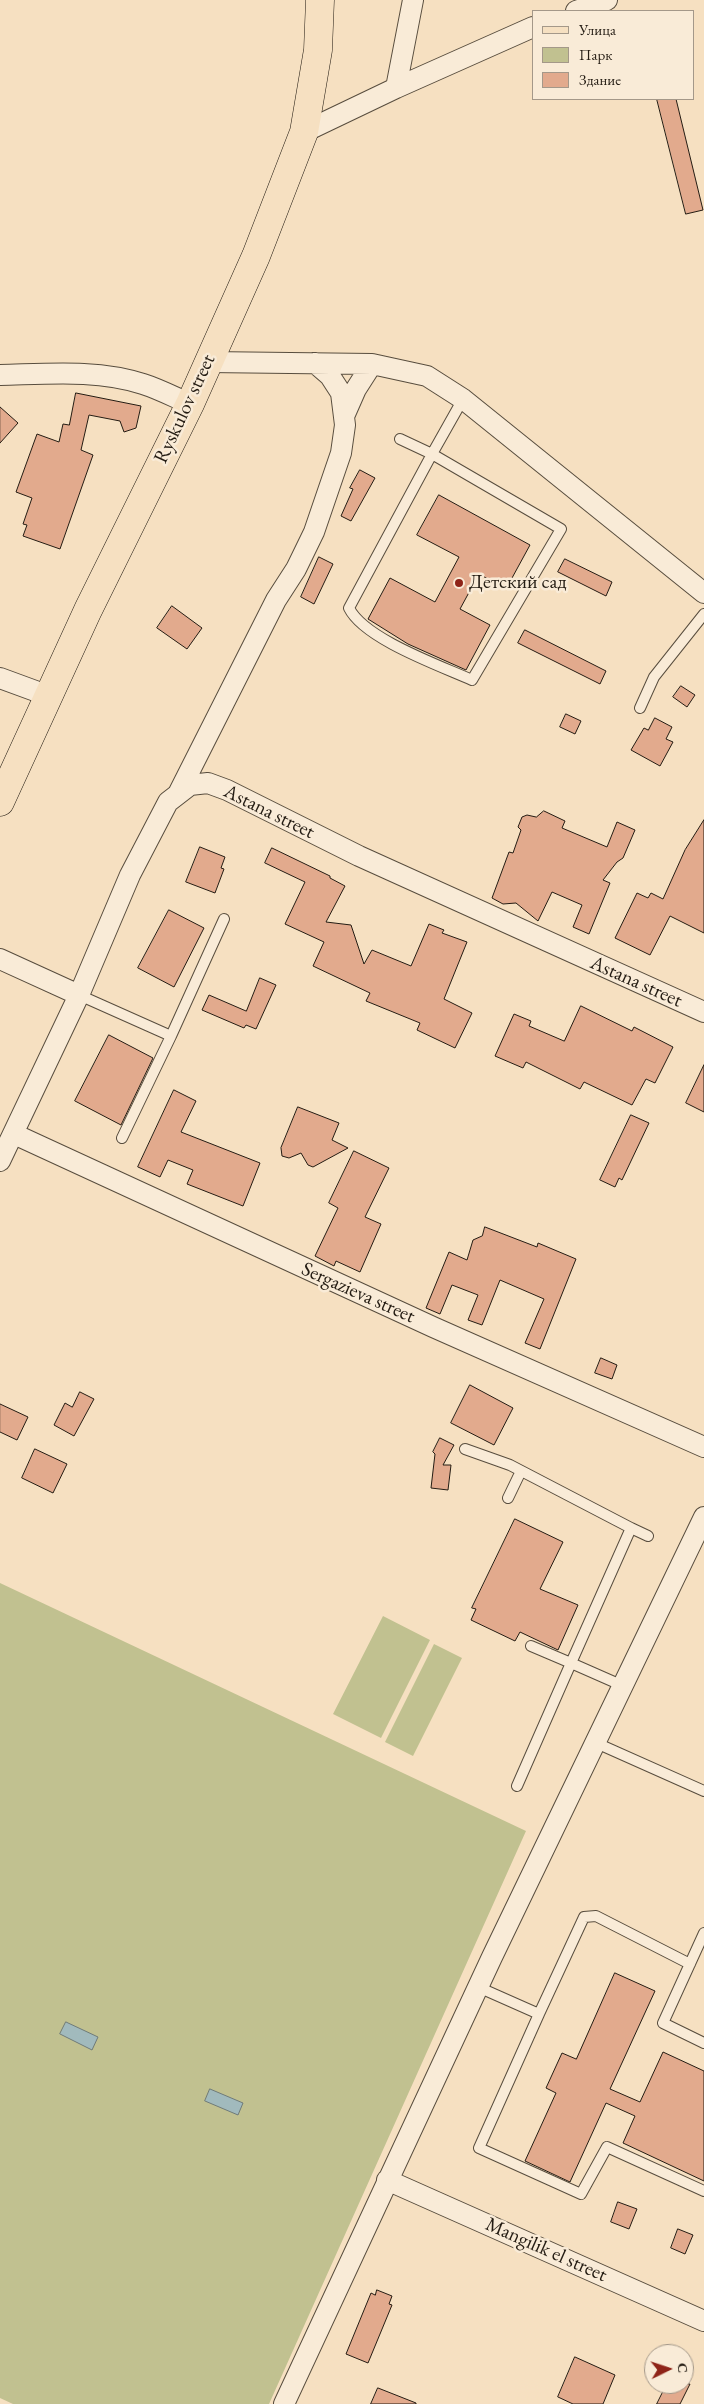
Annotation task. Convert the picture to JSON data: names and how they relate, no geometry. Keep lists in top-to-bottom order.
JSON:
{
  "streets": {
    "main road": ["Ryskulov street"],
    "street": ["Astana street", "Sergazieva street", "Mangilik el street"]
  },
  "crossings": [
    ["Astana street", "Sergazieva street"]
  ],
  "places": ["Детский сад"],
  "legend": ["Улица", "Парк", "Здание"],
  "north": "right"
}
